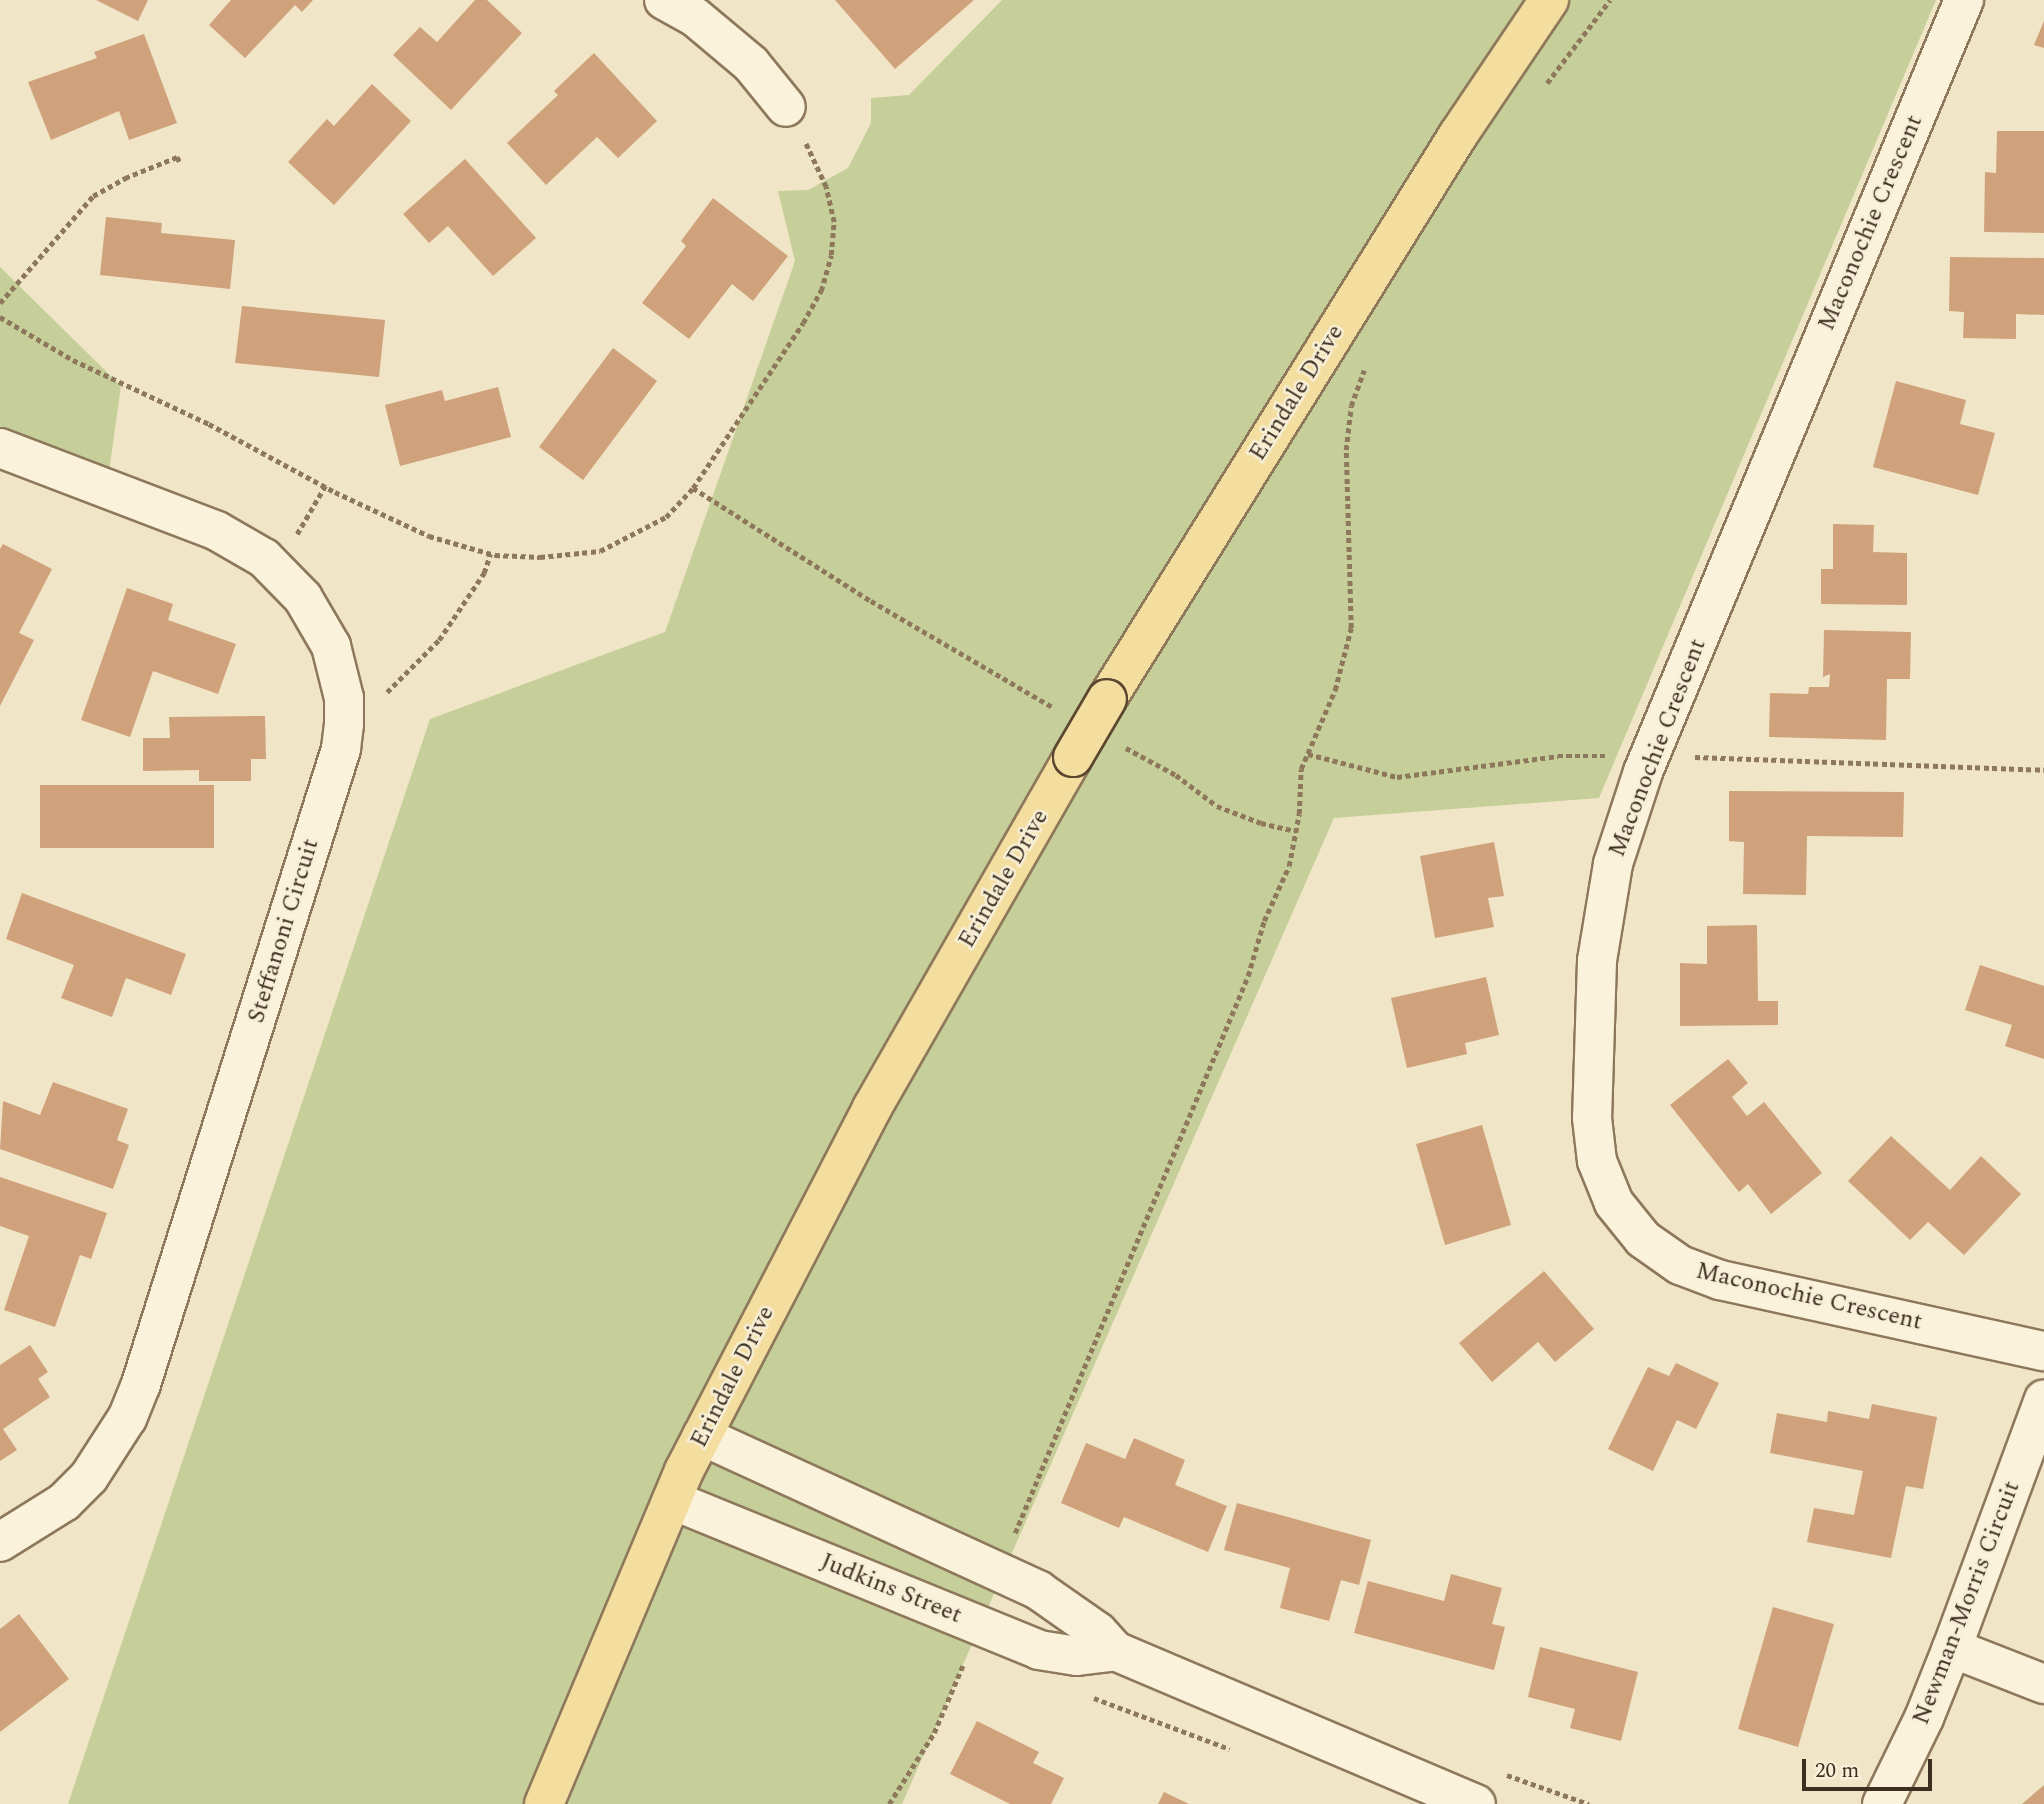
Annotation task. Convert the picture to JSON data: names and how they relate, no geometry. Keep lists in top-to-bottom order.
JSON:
{
  "streets": {
    "main road": ["Erindale Drive"],
    "street": [
      "Maconochie Crescent",
      "Steffanoni Circuit",
      "Judkins Street",
      "Newman-Morris Circuit"
    ]
  },
  "crossings": [
    ["Erindale Drive", "Judkins Street"]
  ],
  "scale_bar": "20 m"
}
